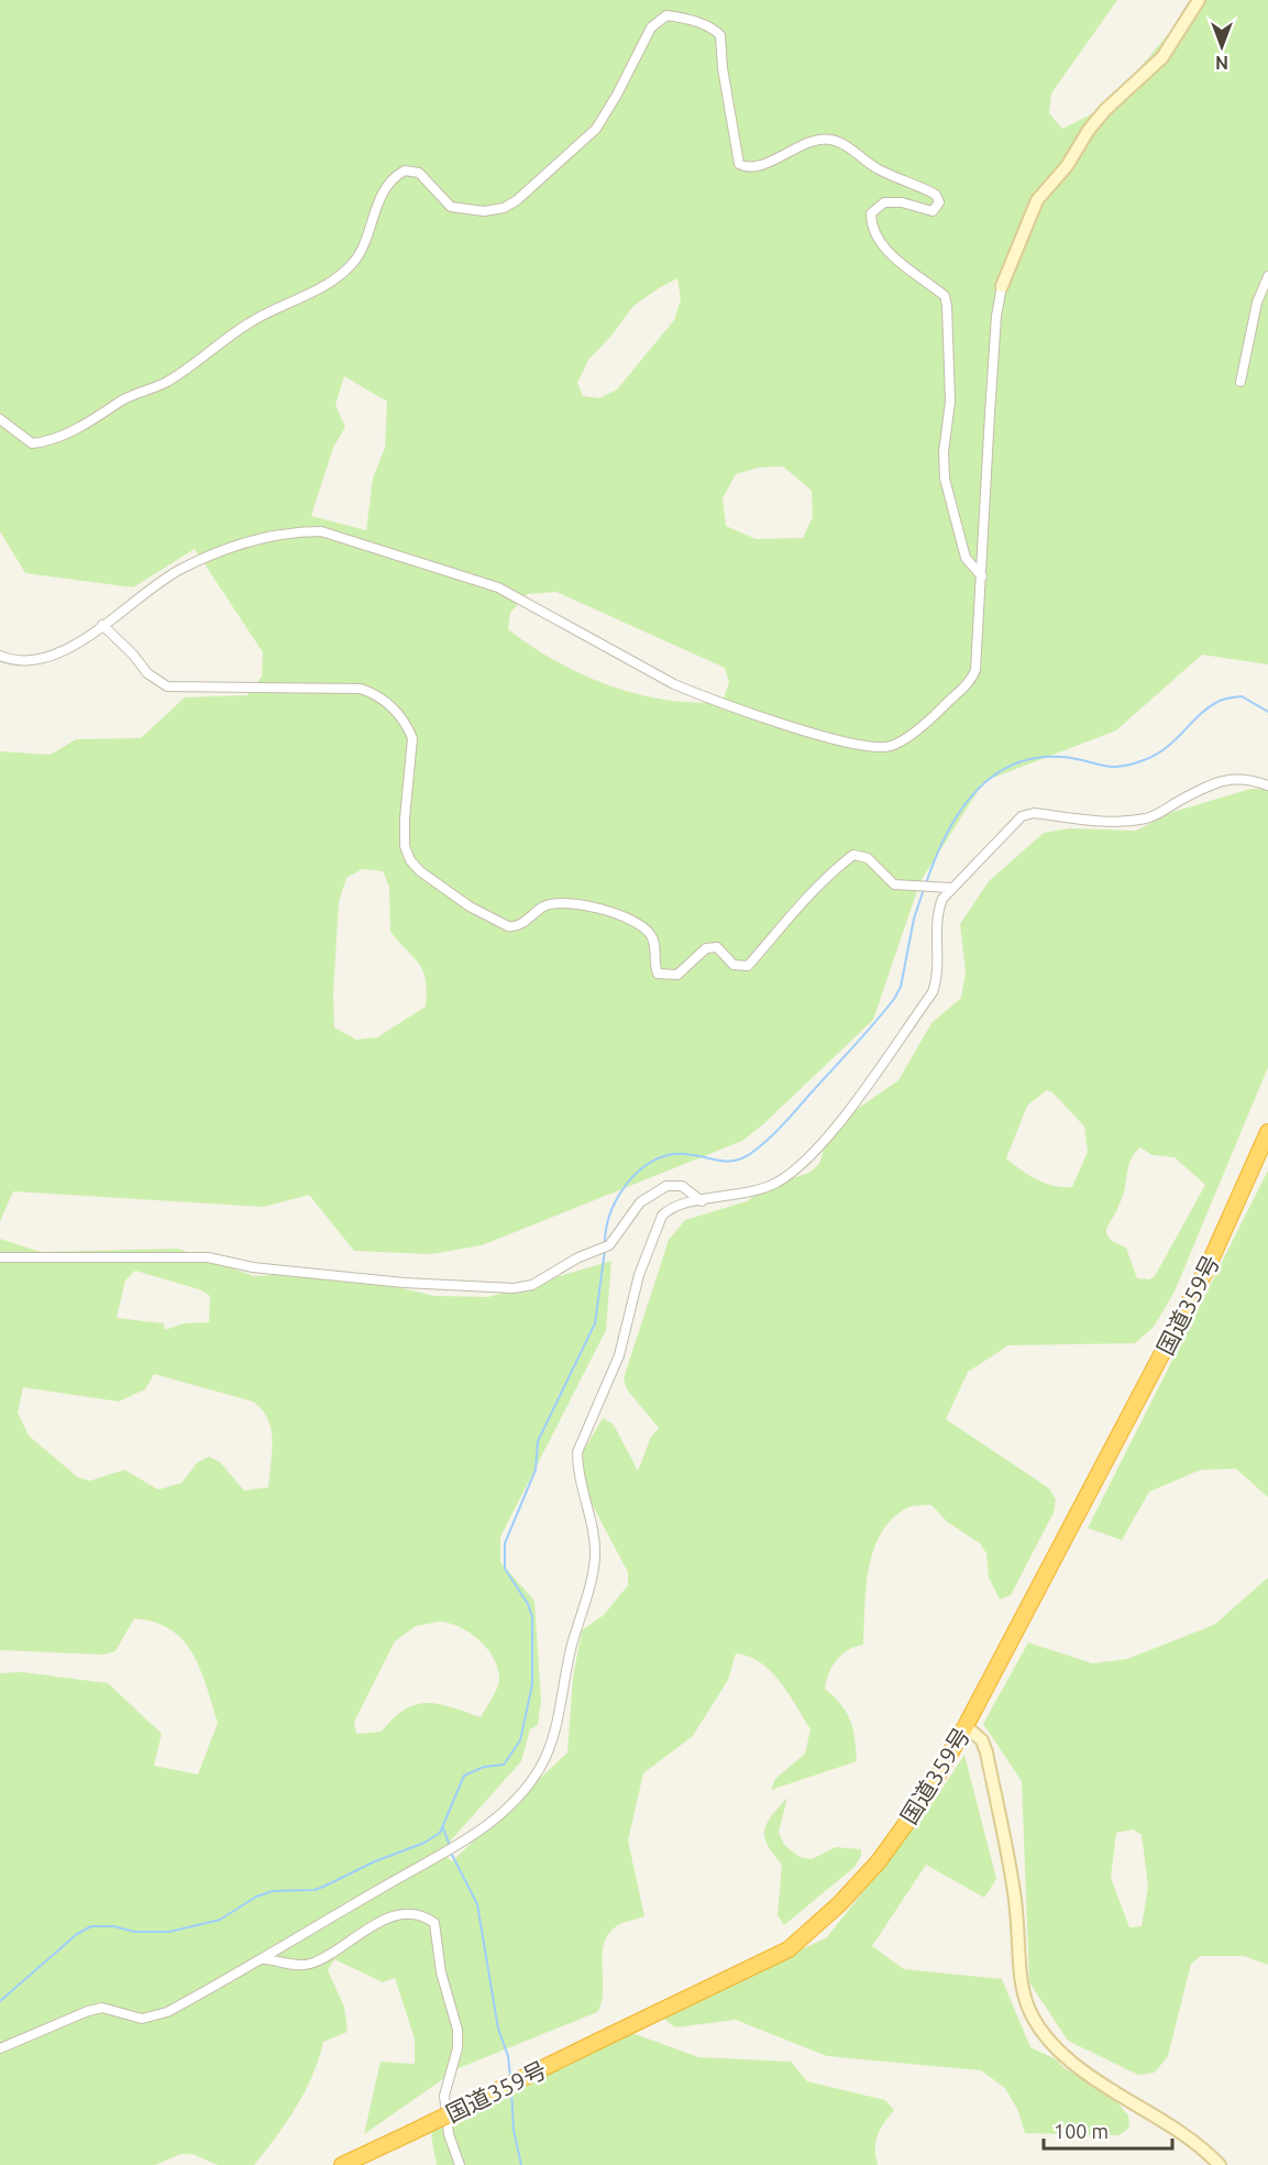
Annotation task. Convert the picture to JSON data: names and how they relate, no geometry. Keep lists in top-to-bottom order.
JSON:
{
  "streets": {
    "highway": ["国道359号"]
  },
  "scale_bar": "100 m",
  "north": "bottom"
}
